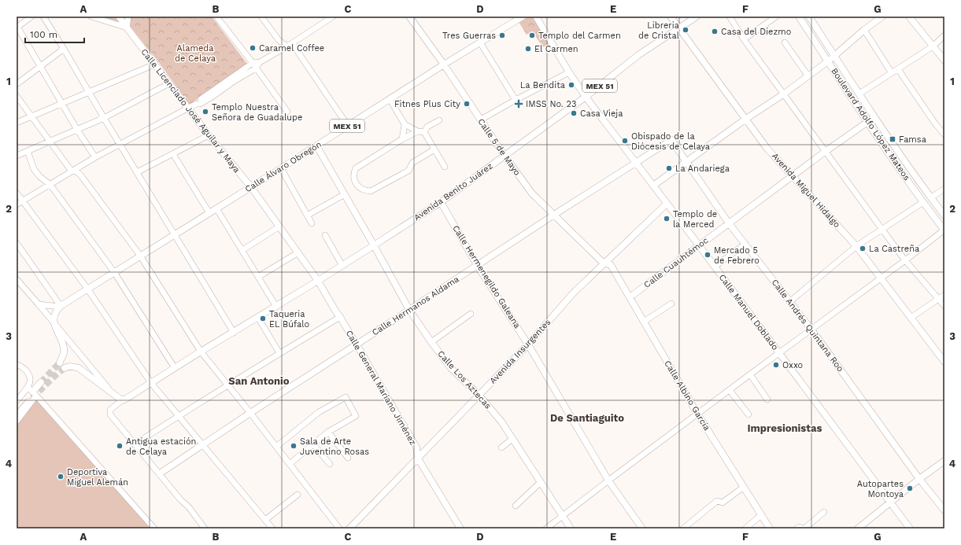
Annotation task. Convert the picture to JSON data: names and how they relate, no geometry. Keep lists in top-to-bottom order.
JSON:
{
  "streets": {
    "main road": [
      "MEX 51",
      "Calle Licenciado José Aguilar y Maya",
      "Boulevard Adolfo López Mateos",
      "Calle 5 de Mayo",
      "Calle Álvaro Obregón",
      "Avenida Miguel Hidalgo",
      "Avenida Benito Juárez",
      "Calle Cuauhtémoc",
      "Calle Hermenegildo Galeana",
      "Calle Hermanos Aldama",
      "Calle Manuel Doblado",
      "Calle Andrés Quintana Roo",
      "Avenida Insurgentes",
      "Calle Los Aztecas",
      "Calle General Mariano Jiménez",
      "Calle Albino García"
    ]
  },
  "crossings": [
    ["Calle Licenciado José Aguilar y Maya", "Calle Álvaro Obregón"],
    ["Calle Licenciado José Aguilar y Maya", "Avenida Benito Juárez"],
    ["Calle Licenciado José Aguilar y Maya", "Calle General Mariano Jiménez"],
    ["Boulevard Adolfo López Mateos", "Calle Cuauhtémoc"],
    ["Calle 5 de Mayo", "Calle Álvaro Obregón"],
    ["Calle 5 de Mayo", "Avenida Benito Juárez"],
    ["Calle 5 de Mayo", "Calle Hermanos Aldama"],
    ["Calle 5 de Mayo", "Avenida Insurgentes"],
    ["Calle 5 de Mayo", "Calle Albino García"],
    ["Calle Álvaro Obregón", "Calle Los Aztecas"],
    ["Avenida Miguel Hidalgo", "Avenida Benito Juárez"],
    ["Avenida Miguel Hidalgo", "Calle Cuauhtémoc"],
    ["Avenida Benito Juárez", "Calle Hermenegildo Galeana"],
    ["Avenida Benito Juárez", "Calle Manuel Doblado"],
    ["Avenida Benito Juárez", "Calle Los Aztecas"],
    ["Avenida Benito Juárez", "Calle General Mariano Jiménez"],
    ["Calle Cuauhtémoc", "Calle Manuel Doblado"],
    ["Calle Cuauhtémoc", "Calle Andrés Quintana Roo"],
    ["Calle Cuauhtémoc", "Calle Albino García"],
    ["Calle Hermenegildo Galeana", "Calle Hermanos Aldama"],
    ["Calle Hermenegildo Galeana", "Avenida Insurgentes"],
    ["Calle Hermanos Aldama", "Calle Manuel Doblado"],
    ["Calle Hermanos Aldama", "Calle Andrés Quintana Roo"],
    ["Calle Hermanos Aldama", "Calle Los Aztecas"],
    ["Calle Hermanos Aldama", "Calle General Mariano Jiménez"],
    ["Calle Manuel Doblado", "Avenida Insurgentes"],
    ["Avenida Insurgentes", "Calle Los Aztecas"],
    ["Avenida Insurgentes", "Calle General Mariano Jiménez"],
    ["Avenida Insurgentes", "Calle Albino García"]
  ],
  "districts": ["San Antonio", "De Santiaguito", "Impresionistas"],
  "parks": ["Alameda de Celaya"],
  "places": {
    "other": [
      "Libreria de Cristal",
      "Casa del Diezmo",
      "Tres Guerras",
      "Templo del Carmen",
      "Caramel Coffee",
      "El Carmen",
      "La Bendita",
      "Fitnes Plus City",
      "Templo Nuestra Señora de Guadalupe",
      "Casa Vieja",
      "Obispado de la Diócesis de Celaya",
      "La Andariega",
      "Templo de la Merced",
      "La Castreña",
      "Mercado 5 de Febrero",
      "Taqueria EL Búfalo",
      "Oxxo",
      "Antigua estación de Celaya",
      "Sala de Arte Juventino Rosas",
      "Deportiva Miguel Alemán",
      "Autopartes Montoya"
    ],
    "health": ["IMSS No. 23"],
    "transit": ["Famsa"]
  },
  "scale_bar": "100 m",
  "grid": {
    "columns": [
      "A",
      "B",
      "C",
      "D",
      "E",
      "F",
      "G"
    ],
    "rows": [
      "1",
      "2",
      "3",
      "4"
    ]
  }
}
